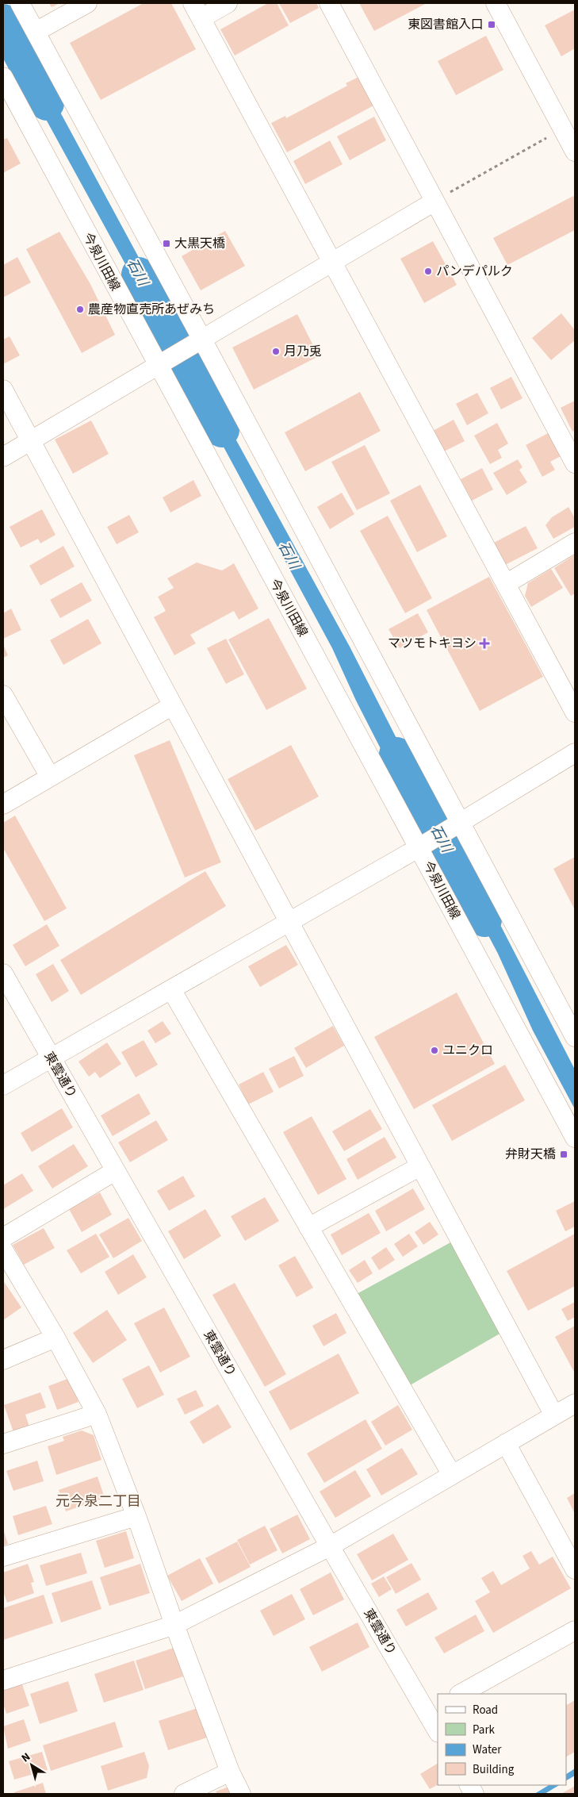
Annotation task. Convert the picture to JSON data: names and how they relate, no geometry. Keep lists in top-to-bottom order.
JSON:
{
  "streets": {
    "street": ["今泉川田線", "東雲通り"]
  },
  "districts": ["元今泉二丁目"],
  "water": ["石川"],
  "places": {
    "transit": ["東図書館入口", "大黒天橋", "弁財天橋"],
    "other": [
      "パンデパルク",
      "農産物直売所あぜみち",
      "月乃兎",
      "ユニクロ"
    ],
    "health": ["マツモトキヨシ"]
  },
  "legend": [
    "Road",
    "Park",
    "Water",
    "Building"
  ],
  "north": "top left"
}
